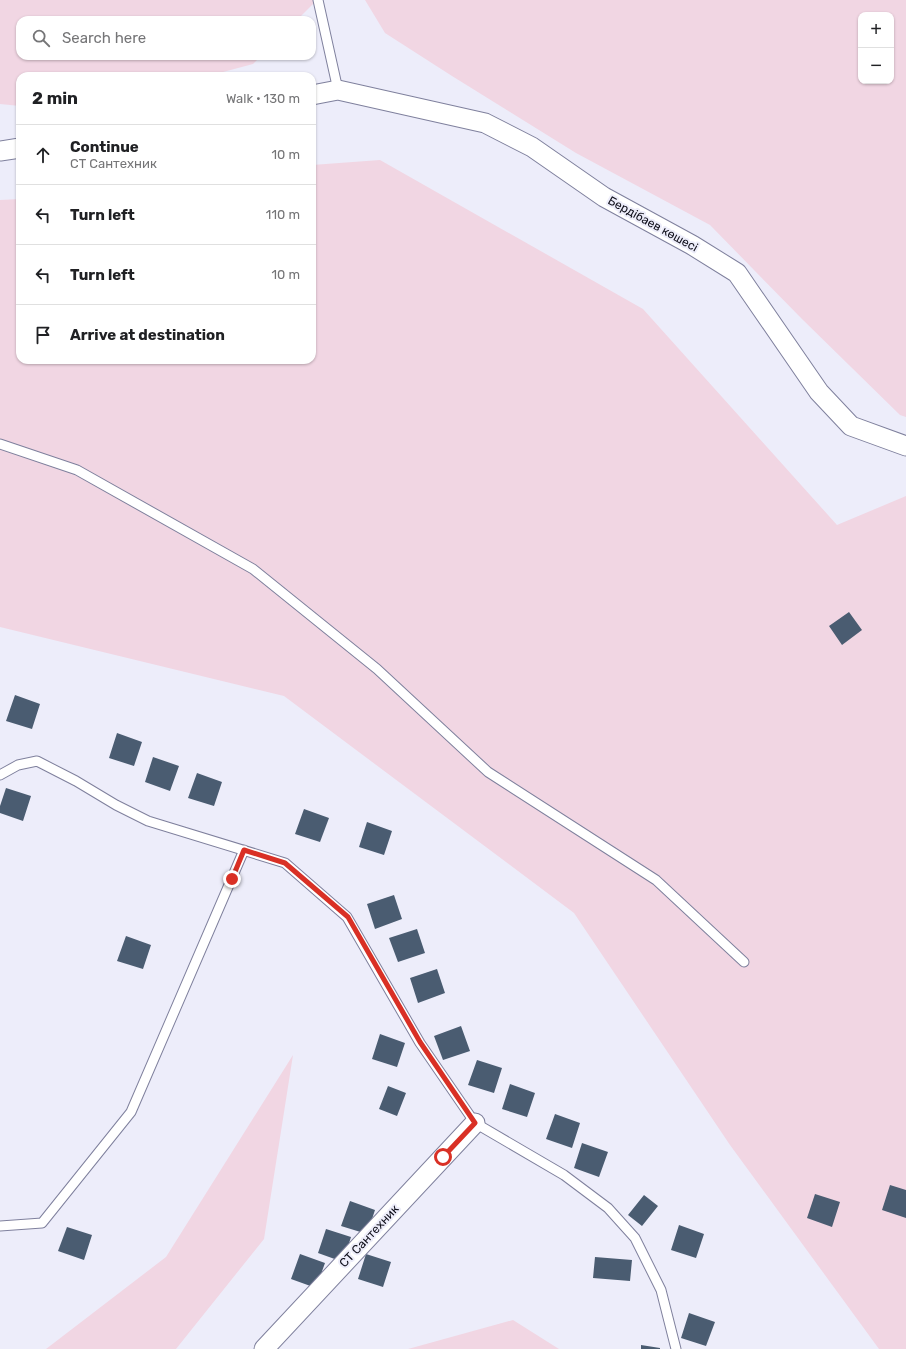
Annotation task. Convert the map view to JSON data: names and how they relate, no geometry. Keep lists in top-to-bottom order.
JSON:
{
  "streets": {
    "street": ["Бердібаев көшесі", "СТ Сантехник"]
  },
  "page": {
    "map_buttons": ["+", "−"],
    "search": "Search here",
    "heading": ["2 min", "Walk · 130 m"],
    "list": [
      ["Continue", "СТ Сантехник", "10 m"],
      ["Turn left", "110 m"],
      ["Turn left", "10 m"],
      "Arrive at destination"
    ]
  }
}
